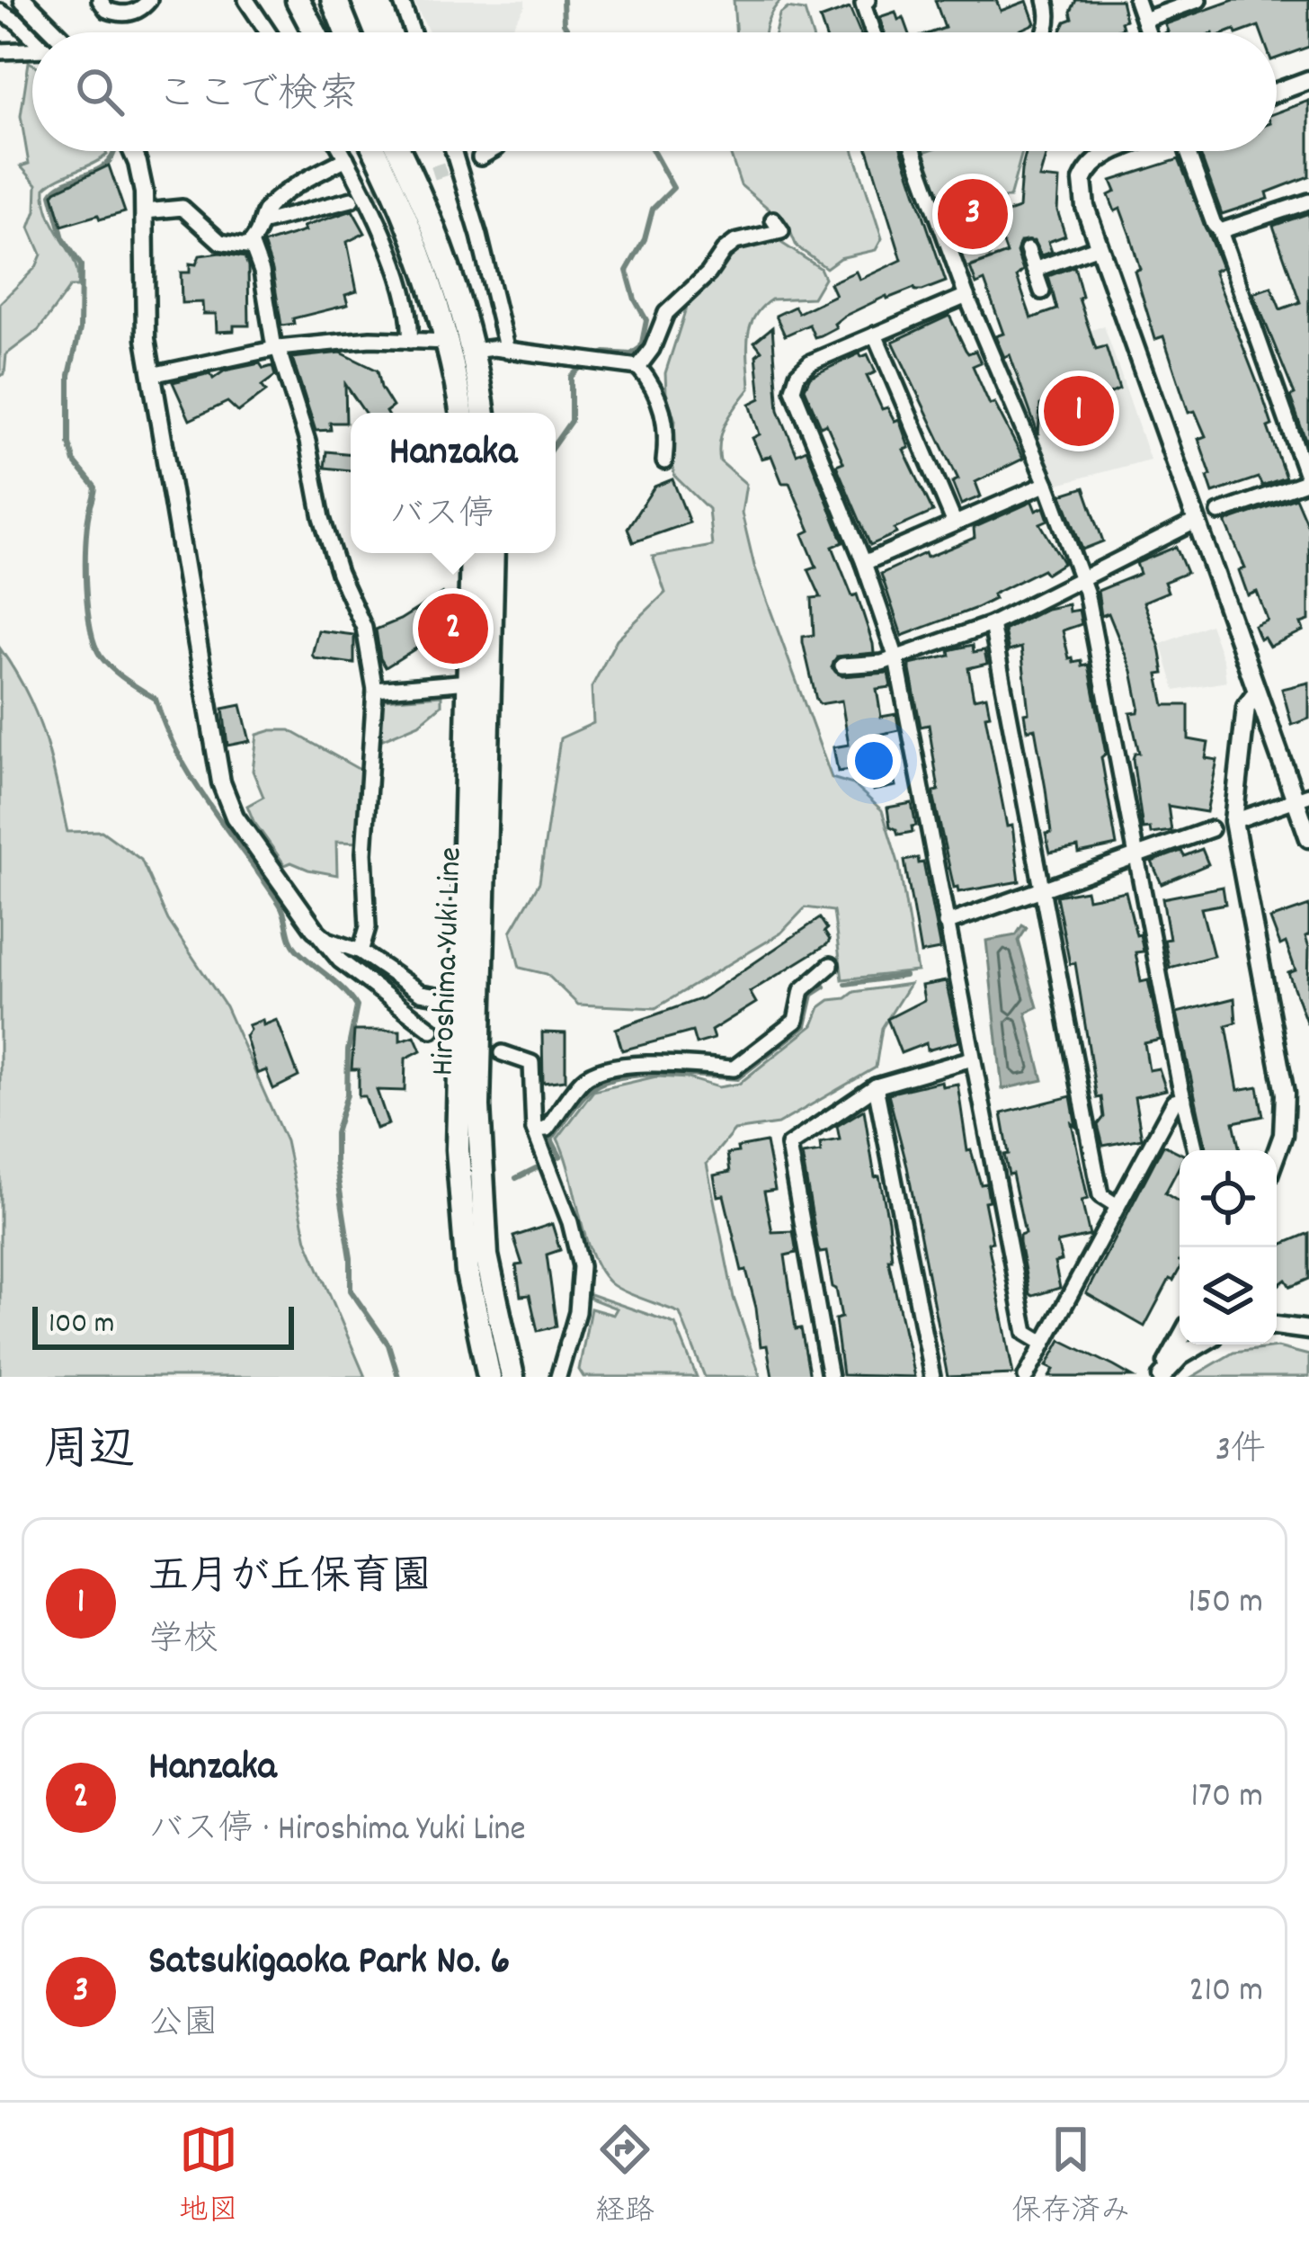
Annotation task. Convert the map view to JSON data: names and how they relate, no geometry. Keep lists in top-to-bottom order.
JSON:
{
  "streets": {
    "main road": ["Hiroshima Yuki Line"]
  },
  "scale_bar": "100 m",
  "page": {
    "search": "ここで検索",
    "pins": ["3", "1", "2"],
    "popup": ["Hanzaka", "バス停"],
    "scale": "100 m",
    "heading": ["周辺", "3件"],
    "list": [
      {
        "mark": "1",
        "name": "五月が丘保育園",
        "note": "学校",
        "value": "150 m"
      },
      {
        "mark": "2",
        "name": "Hanzaka",
        "note": "バス停 · Hiroshima Yuki Line",
        "value": "170 m"
      },
      {
        "mark": "3",
        "name": "Satsukigaoka Park No. 6",
        "note": "公園",
        "value": "210 m"
      }
    ],
    "nav": ["地図", "経路", "保存済み"]
  }
}
